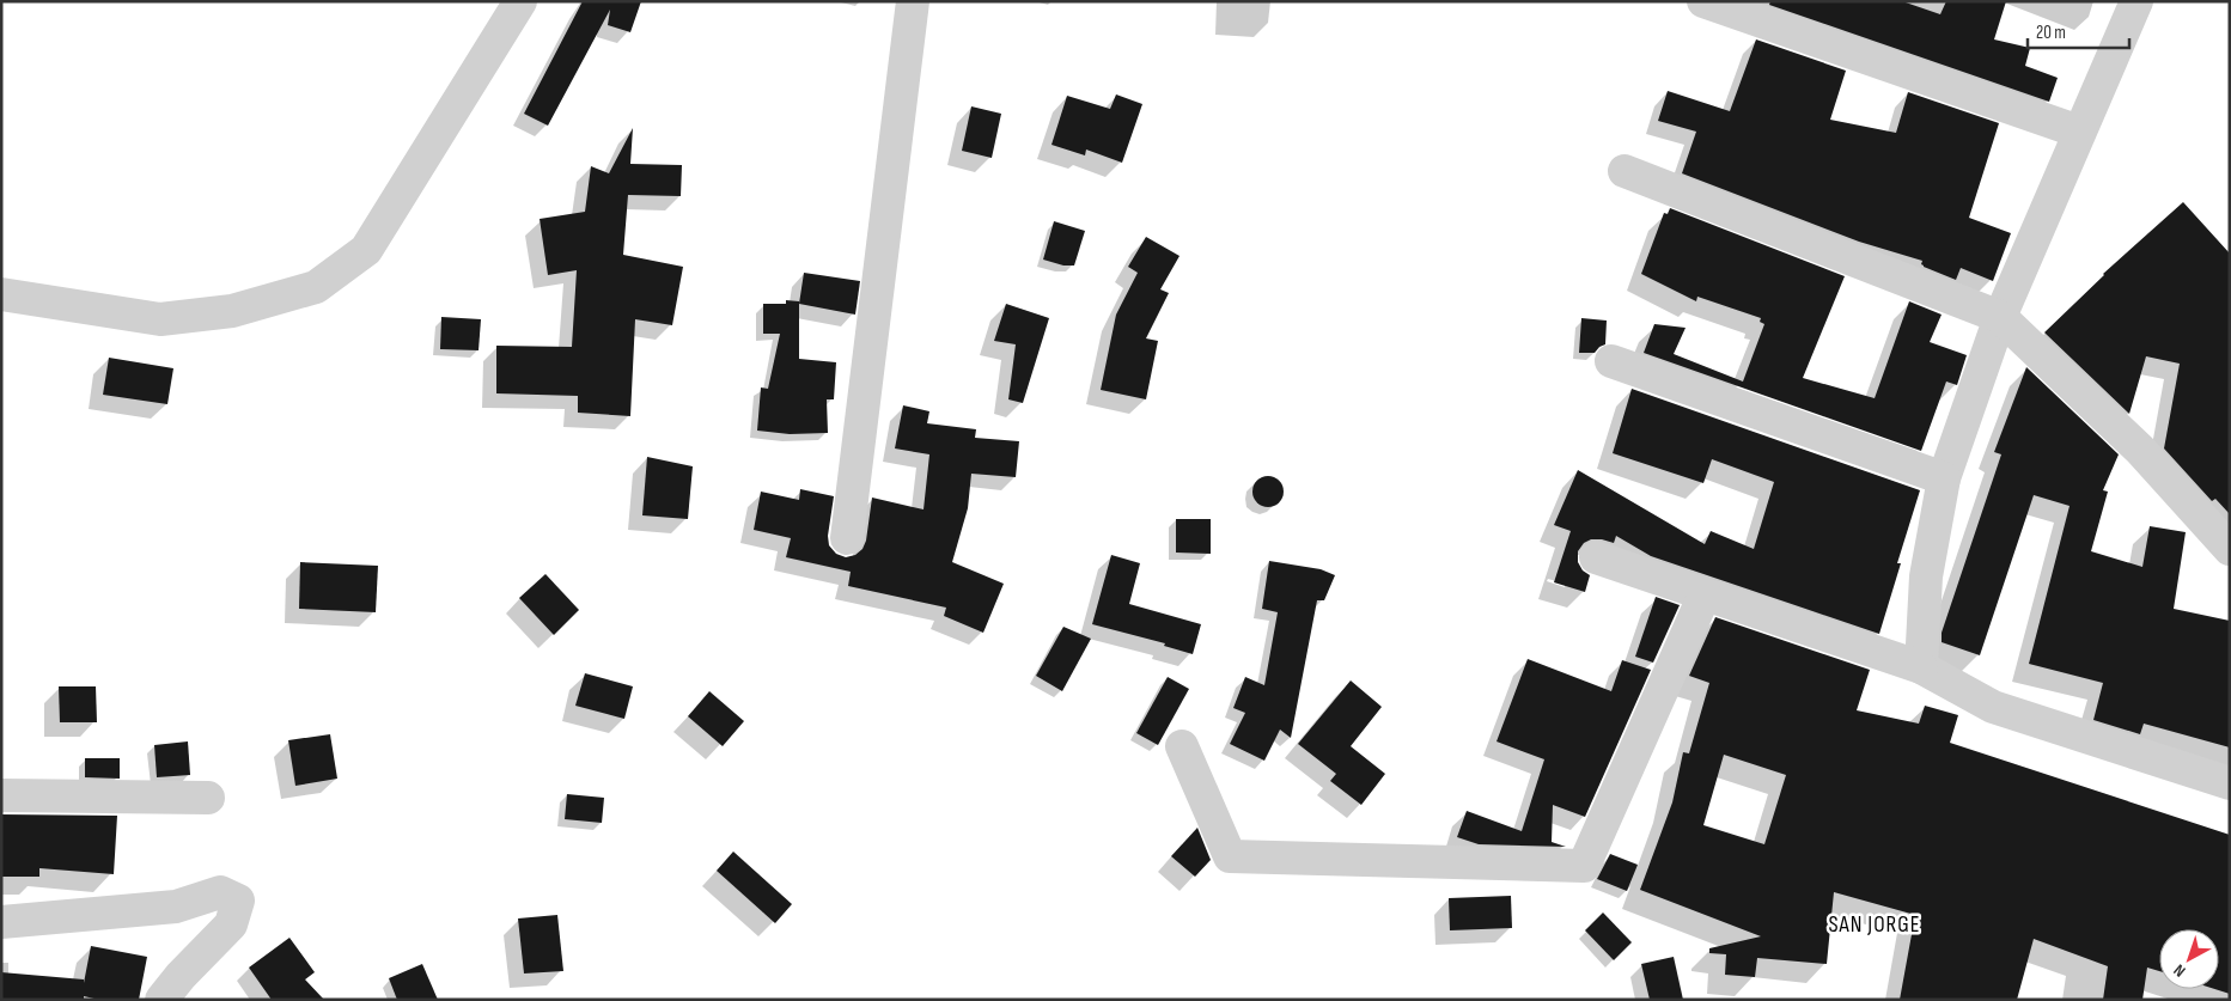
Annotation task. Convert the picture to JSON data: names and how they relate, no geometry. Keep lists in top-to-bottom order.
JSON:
{
  "districts": ["SAN JORGE"],
  "scale_bar": "20 m",
  "north": "bottom left"
}
